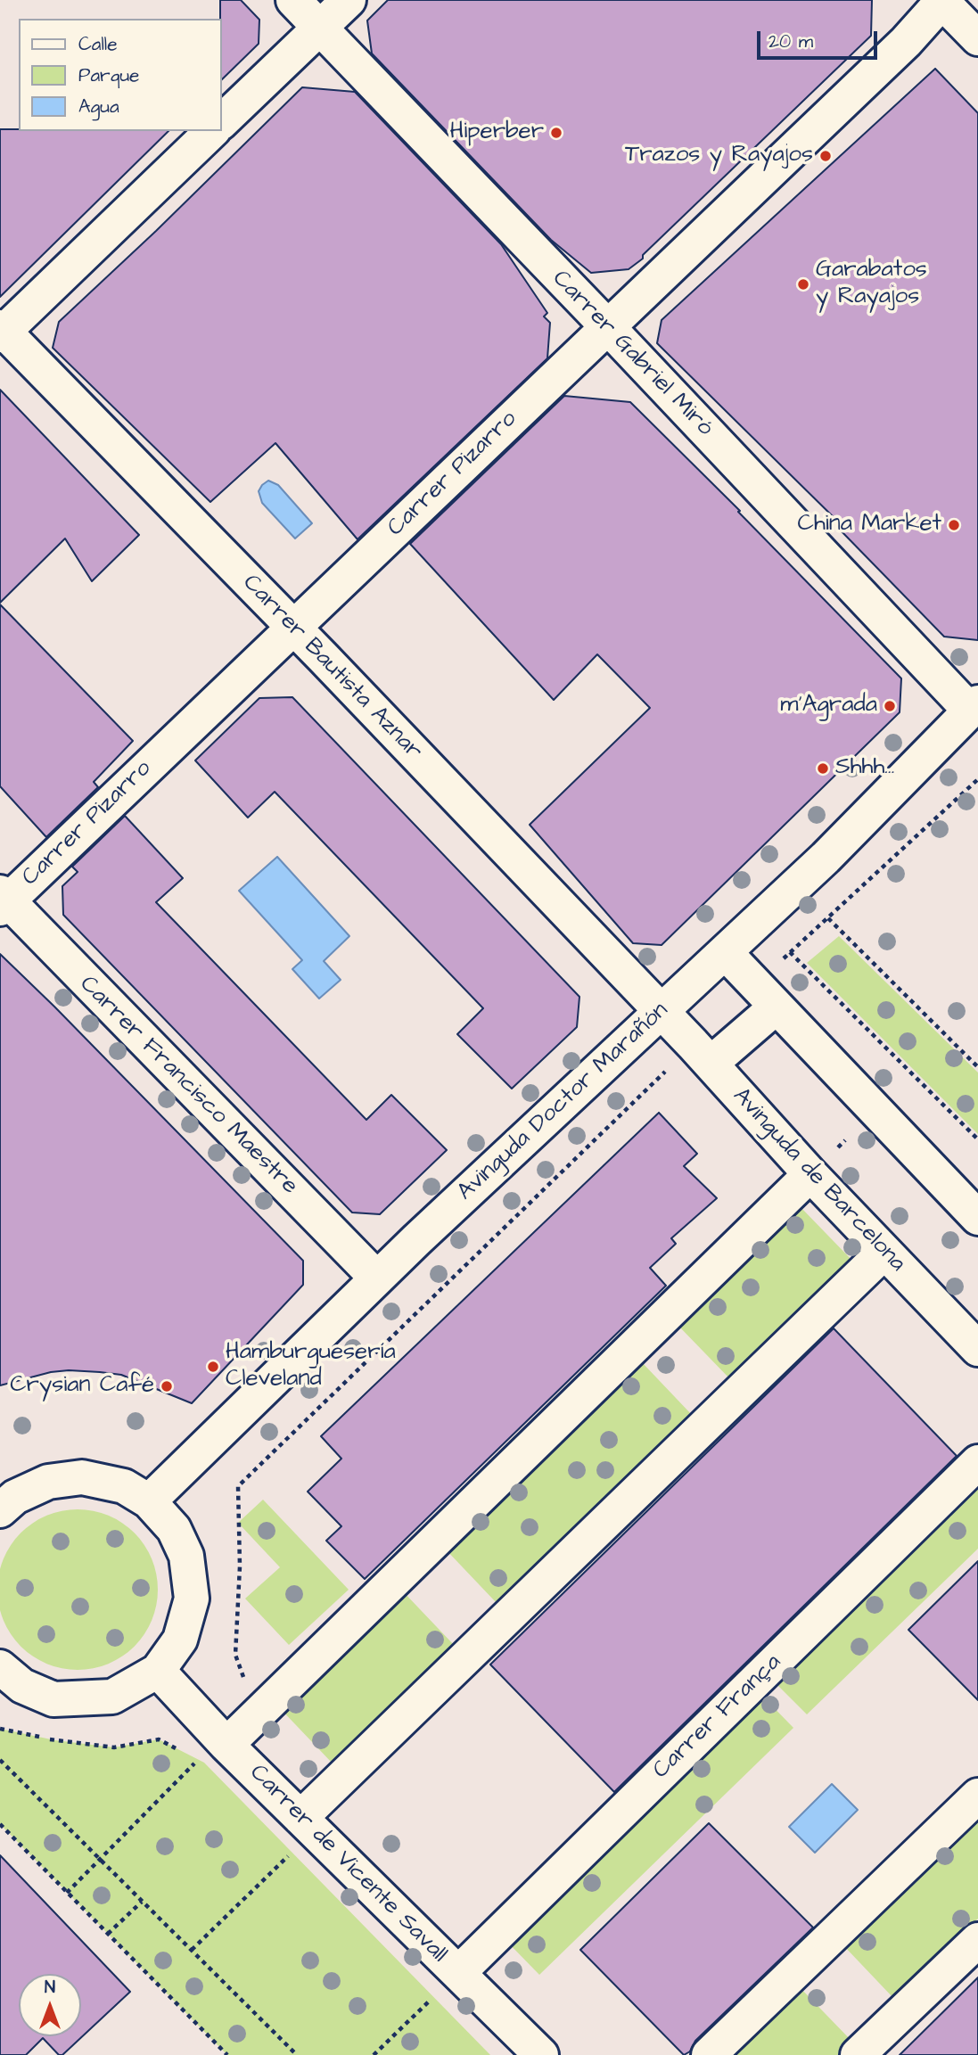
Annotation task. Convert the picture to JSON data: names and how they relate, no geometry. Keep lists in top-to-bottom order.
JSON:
{
  "streets": {
    "street": [
      "Carrer Gabriel Miró",
      "Carrer Pizarro",
      "Carrer Bautista Aznar",
      "Carrer Francisco Maestre",
      "Avinguda Doctor Marañón",
      "Avinguda de Barcelona",
      "Carrer França",
      "Carrer de Vicente Savall"
    ]
  },
  "crossings": [
    ["Carrer Gabriel Miró", "Carrer Pizarro"],
    ["Carrer Gabriel Miró", "Avinguda Doctor Marañón"],
    ["Carrer Pizarro", "Carrer Bautista Aznar"],
    ["Carrer Pizarro", "Carrer Francisco Maestre"],
    ["Carrer Bautista Aznar", "Avinguda Doctor Marañón"],
    ["Carrer Bautista Aznar", "Avinguda de Barcelona"],
    ["Carrer Francisco Maestre", "Avinguda Doctor Marañón"],
    ["Avinguda Doctor Marañón", "Avinguda de Barcelona"],
    ["Carrer França", "Carrer de Vicente Savall"]
  ],
  "places": [
    "Hiperber",
    "Trazos y Rayajos",
    "Garabatos y Rayajos",
    "China Market",
    "m'Agrada",
    "Shhh...",
    "Hamburguesería Cleveland",
    "Crysian Café"
  ],
  "legend": ["Calle", "Parque", "Agua"],
  "scale_bar": "20 m",
  "north": "top"
}
